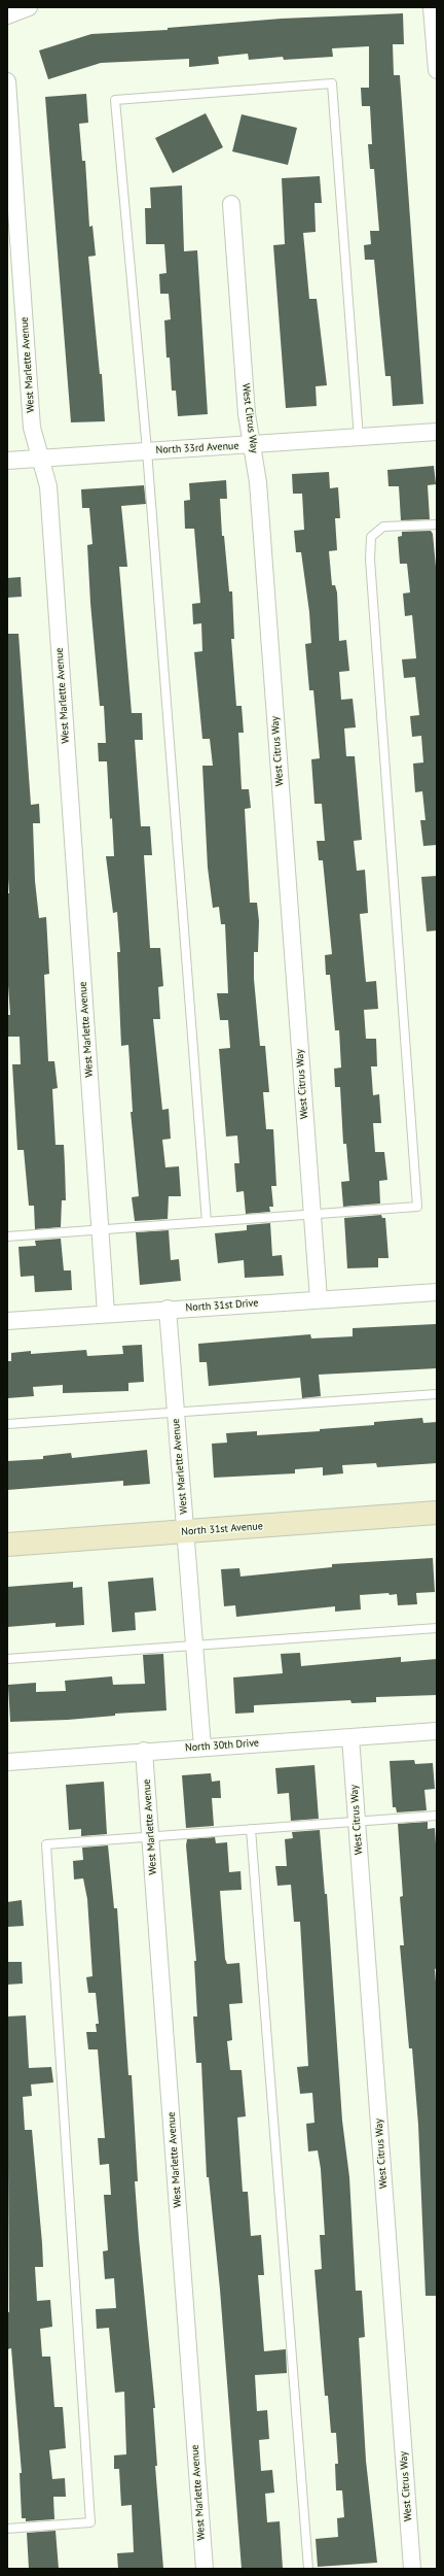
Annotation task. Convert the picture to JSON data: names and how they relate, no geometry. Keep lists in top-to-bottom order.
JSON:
{
  "streets": {
    "street": [
      "West Marlette Avenue",
      "West Citrus Way",
      "North 33rd Avenue",
      "North 31st Drive",
      "North 31st Avenue",
      "North 30th Drive"
    ]
  },
  "crossings": [
    ["West Marlette Avenue", "North 33rd Avenue"],
    ["West Marlette Avenue", "North 31st Drive"],
    ["West Marlette Avenue", "North 31st Avenue"],
    ["West Marlette Avenue", "North 30th Drive"],
    ["West Citrus Way", "North 33rd Avenue"],
    ["West Citrus Way", "North 31st Drive"],
    ["West Citrus Way", "North 30th Drive"]
  ]
}
